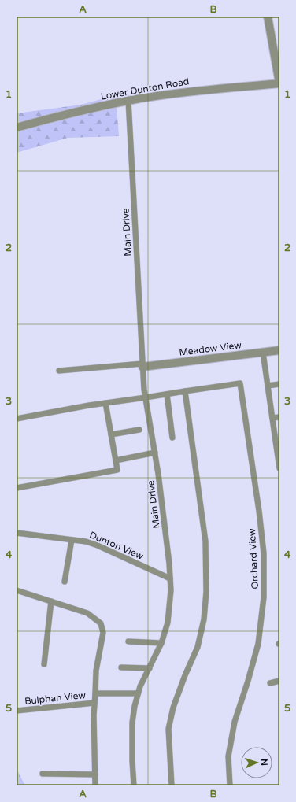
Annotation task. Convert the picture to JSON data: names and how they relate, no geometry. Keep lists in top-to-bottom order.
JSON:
{
  "streets": {
    "street": ["Lower Dunton Road", "Meadow View"],
    "lane": [
      "Main Drive",
      "Dunton View",
      "Orchard View",
      "Bulphan View"
    ]
  },
  "crossings": [
    ["Lower Dunton Road", "Main Drive"],
    ["Main Drive", "Meadow View"],
    ["Main Drive", "Dunton View"],
    ["Main Drive", "Orchard View"]
  ],
  "north": "right",
  "grid": {
    "columns": ["A", "B"],
    "rows": [
      "1",
      "2",
      "3",
      "4",
      "5"
    ]
  }
}
